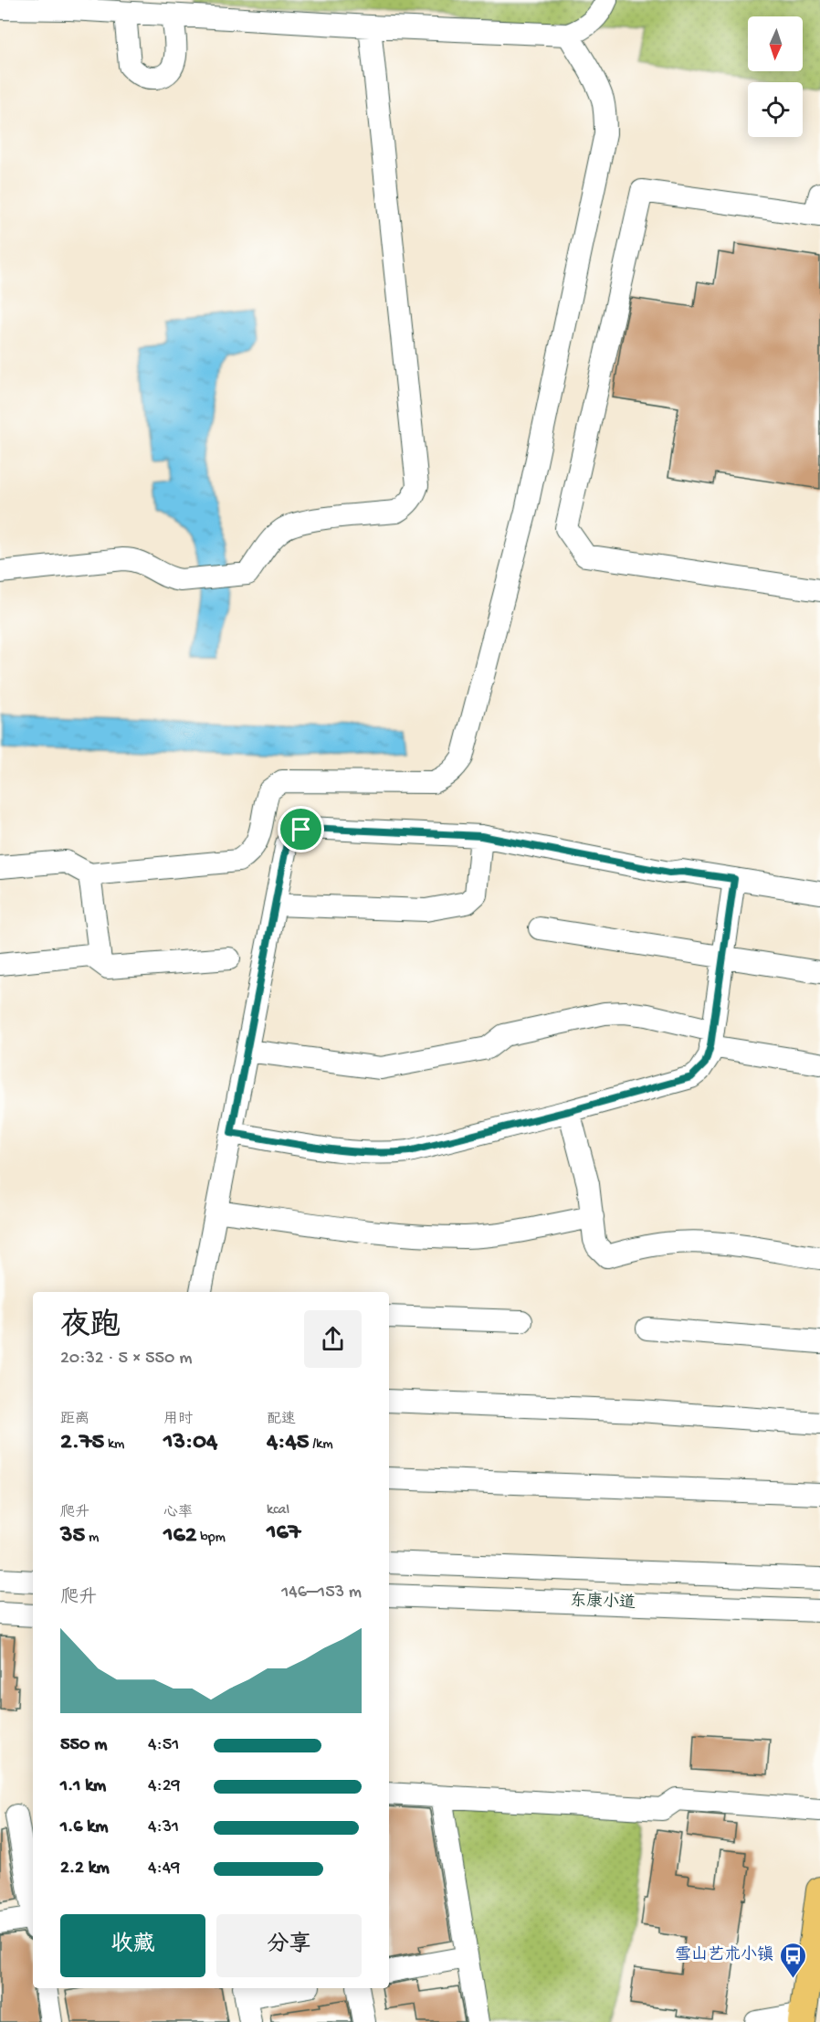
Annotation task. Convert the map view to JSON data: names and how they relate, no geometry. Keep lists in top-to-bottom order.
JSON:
{
  "streets": {
    "street": ["东康小道"]
  },
  "places": {
    "bus stop": ["雪山艺术小镇"]
  },
  "north": "bottom",
  "page": {
    "heading": ["夜跑", "20:32 · 5 × 550 m"],
    "stats": [
      ["距离", "2.75 km"],
      ["用时", "13:04"],
      ["配速", "4:45 /km"],
      ["爬升", "35 m"],
      ["心率", "162 bpm"],
      ["kcal", "167"]
    ],
    "chart": ["爬升", "146–153 m"],
    "list": [
      {
        "name": "550 m",
        "note": "4:51"
      },
      {
        "name": "1.1 km",
        "note": "4:29"
      },
      {
        "name": "1.6 km",
        "note": "4:31"
      },
      {
        "name": "2.2 km",
        "note": "4:49"
      }
    ],
    "buttons": ["收藏", "分享"]
  }
}
